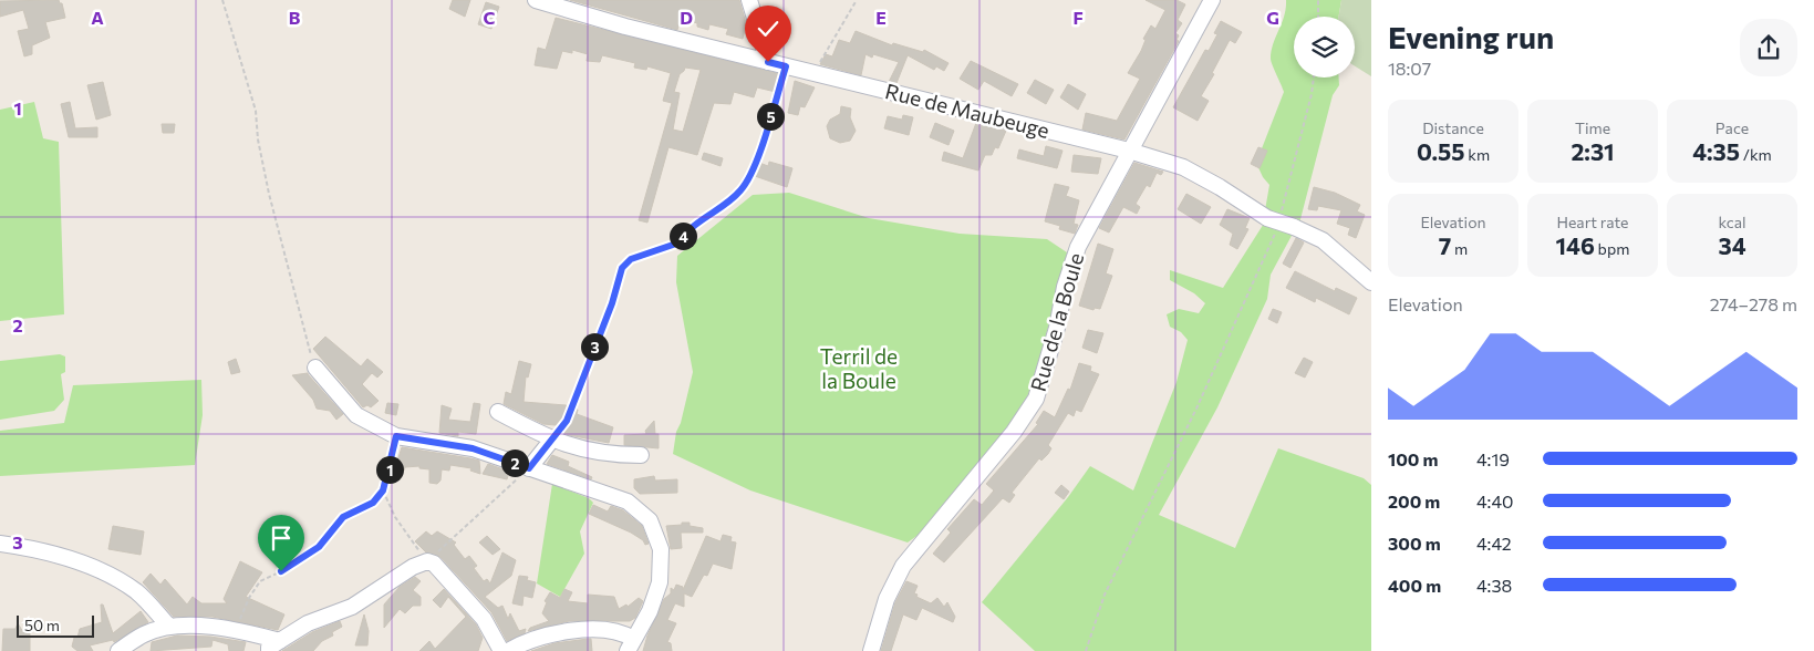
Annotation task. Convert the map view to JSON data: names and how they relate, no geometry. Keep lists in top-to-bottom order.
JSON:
{
  "streets": {
    "street": ["Rue de Maubeuge", "Rue de la Boule"]
  },
  "crossings": [
    ["Rue de Maubeuge", "Rue de la Boule"]
  ],
  "parks": ["Terril de la Boule"],
  "scale_bar": "50 m",
  "page": {
    "heading": ["Evening run", "18:07"],
    "stats": [
      ["Distance", "0.55 km"],
      ["Time", "2:31"],
      ["Pace", "4:35 /km"],
      ["Elevation", "7 m"],
      ["Heart rate", "146 bpm"],
      ["kcal", "34"]
    ],
    "pins": [
      "5",
      "4",
      "3",
      "2",
      "1"
    ],
    "chart": ["Elevation", "274–278 m"],
    "list": [
      {
        "name": "100 m",
        "note": "4:19"
      },
      {
        "name": "200 m",
        "note": "4:40"
      },
      {
        "name": "300 m",
        "note": "4:42"
      },
      {
        "name": "400 m",
        "note": "4:38"
      }
    ],
    "scale": "50 m"
  },
  "grid": {
    "columns": [
      "A",
      "B",
      "C",
      "D",
      "E",
      "F",
      "G"
    ],
    "rows": ["1", "2", "3"]
  }
}
